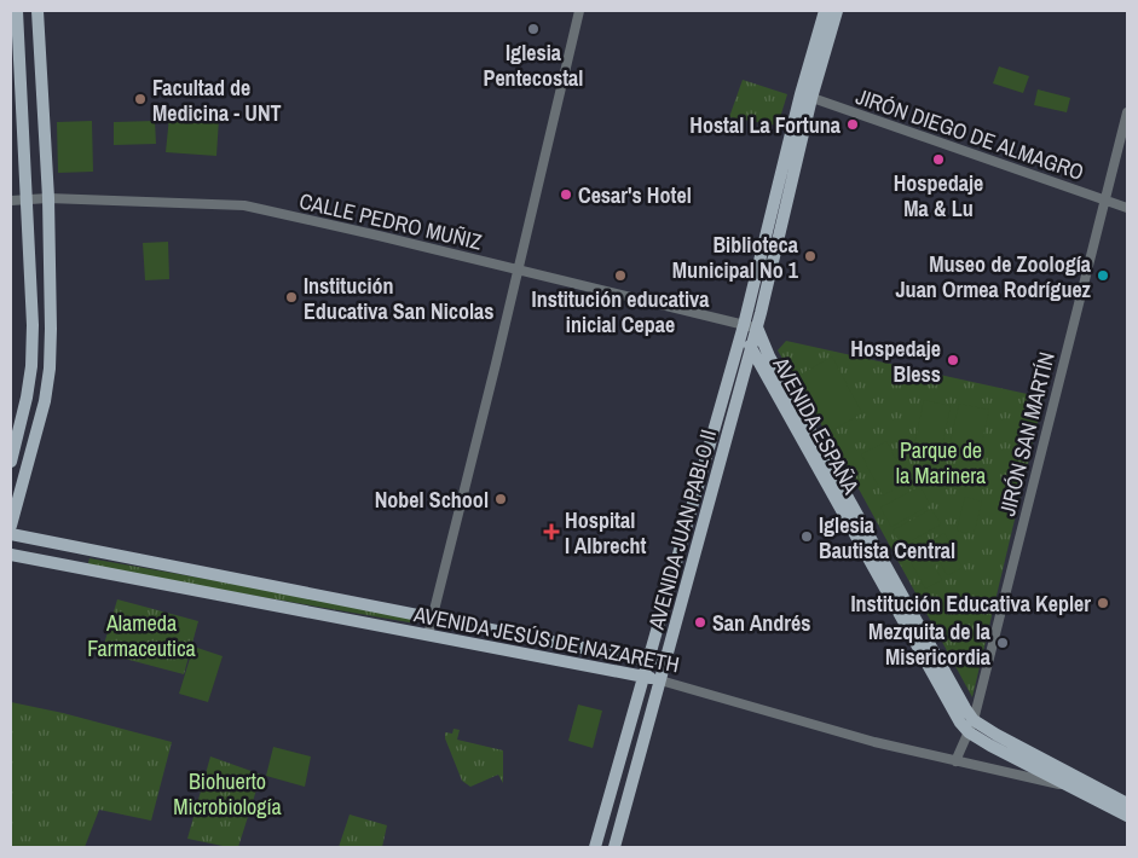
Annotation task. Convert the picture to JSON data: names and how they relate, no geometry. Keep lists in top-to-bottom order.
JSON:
{
  "streets": {
    "main road": ["AVENIDA ESPAÑA", "AVENIDA JUAN PABLO II", "AVENIDA JESÚS DE NAZARETH"],
    "street": ["JIRÓN DIEGO DE ALMAGRO", "CALLE PEDRO MUÑIZ", "JIRÓN SAN MARTÍN"]
  },
  "crossings": [
    ["JIRÓN DIEGO DE ALMAGRO", "JIRÓN SAN MARTÍN"],
    ["CALLE PEDRO MUÑIZ", "AVENIDA ESPAÑA"],
    ["CALLE PEDRO MUÑIZ", "AVENIDA JUAN PABLO II"],
    ["AVENIDA ESPAÑA", "JIRÓN SAN MARTÍN"],
    ["AVENIDA ESPAÑA", "AVENIDA JUAN PABLO II"],
    ["AVENIDA ESPAÑA", "AVENIDA JESÚS DE NAZARETH"],
    ["JIRÓN SAN MARTÍN", "AVENIDA JESÚS DE NAZARETH"],
    ["AVENIDA JUAN PABLO II", "AVENIDA JESÚS DE NAZARETH"]
  ],
  "parks": ["Parque de la Marinera", "Alameda Farmaceutica", "Biohuerto Microbiología"],
  "places": {
    "other": [
      "Iglesia Pentecostal",
      "Facultad de Medicina - UNT",
      "Hostal La Fortuna",
      "Hospedaje Ma & Lu",
      "Cesar's Hotel",
      "Biblioteca Municipal No 1",
      "Institución educativa inicial Cepae",
      "Museo de Zoología Juan Ormea Rodríguez",
      "Institución Educativa San Nicolas",
      "Hospedaje Bless",
      "Nobel School",
      "Iglesia Bautista Central",
      "Institución Educativa Kepler",
      "San Andrés",
      "Mezquita de la Misericordia"
    ],
    "health": ["Hospital I Albrecht"]
  }
}
